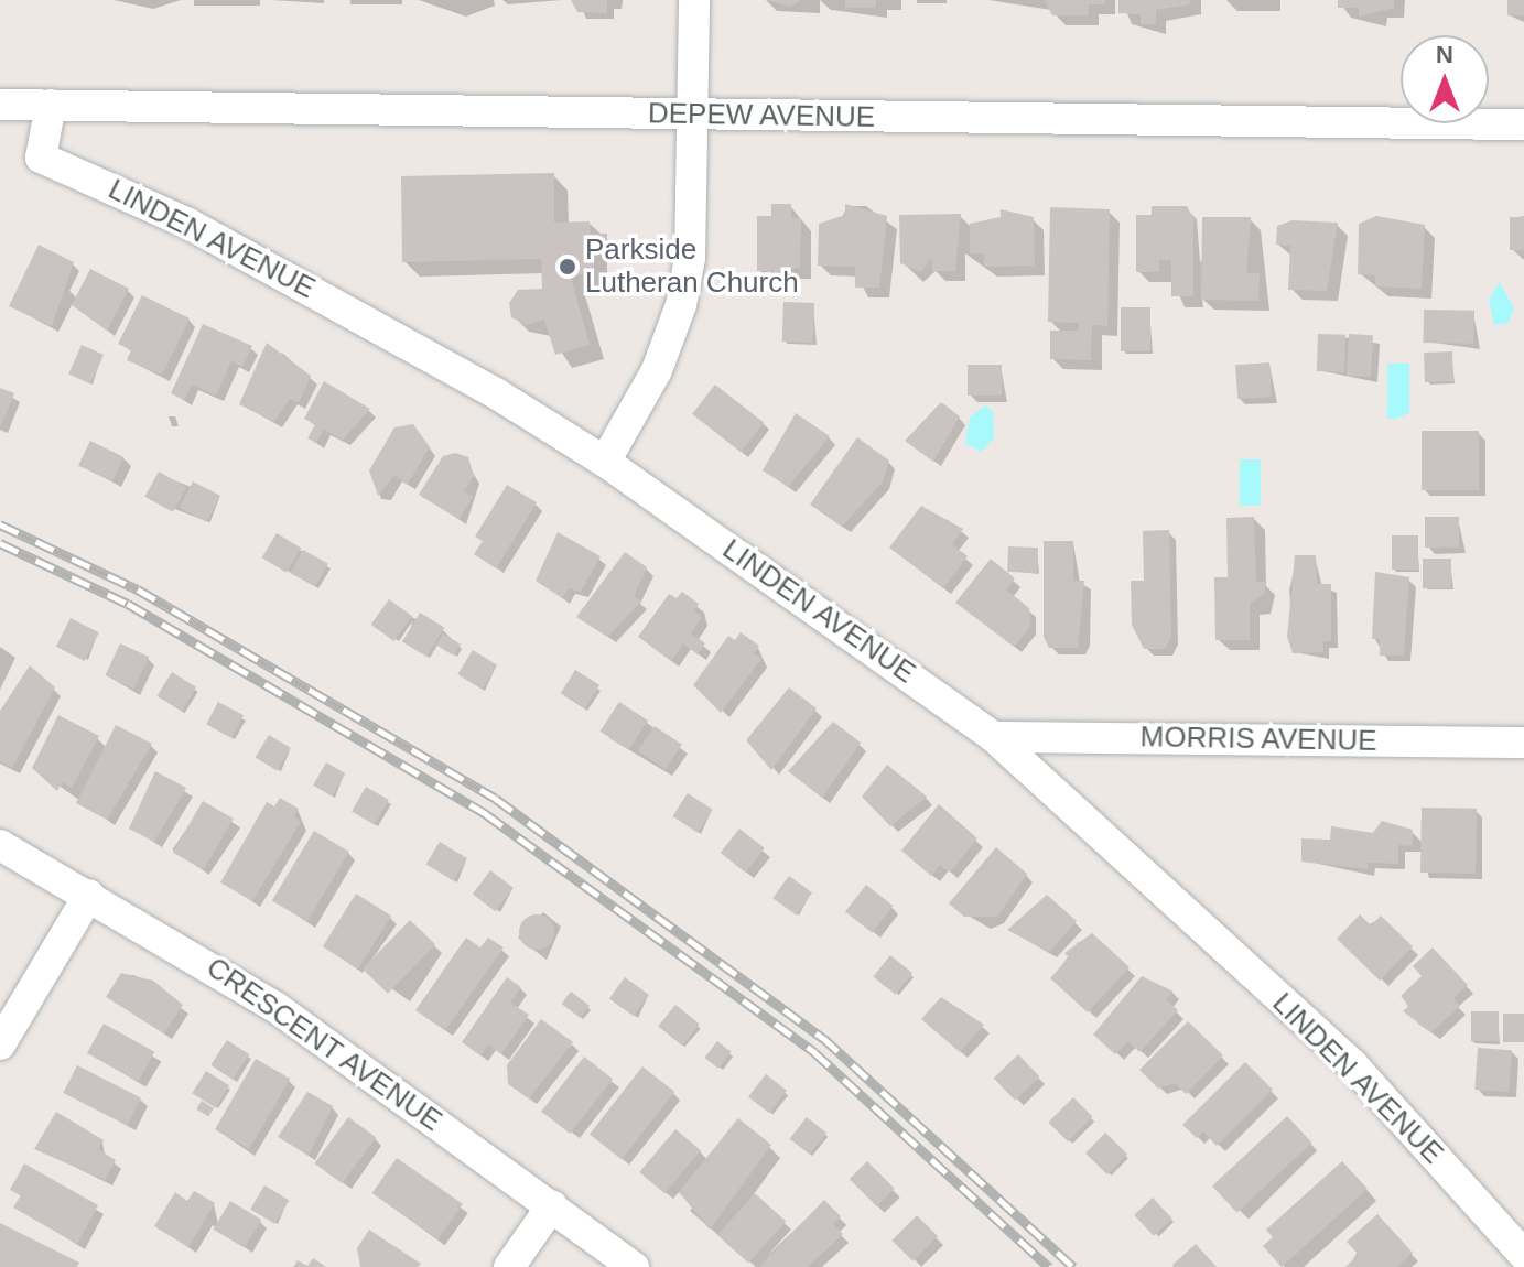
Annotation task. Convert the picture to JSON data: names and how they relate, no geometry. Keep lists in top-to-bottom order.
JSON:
{
  "streets": {
    "street": [
      "DEPEW AVENUE",
      "LINDEN AVENUE",
      "MORRIS AVENUE",
      "CRESCENT AVENUE"
    ]
  },
  "crossings": [
    ["DEPEW AVENUE", "LINDEN AVENUE"],
    ["LINDEN AVENUE", "MORRIS AVENUE"]
  ],
  "places": ["Parkside Lutheran Church"],
  "north": "top"
}
